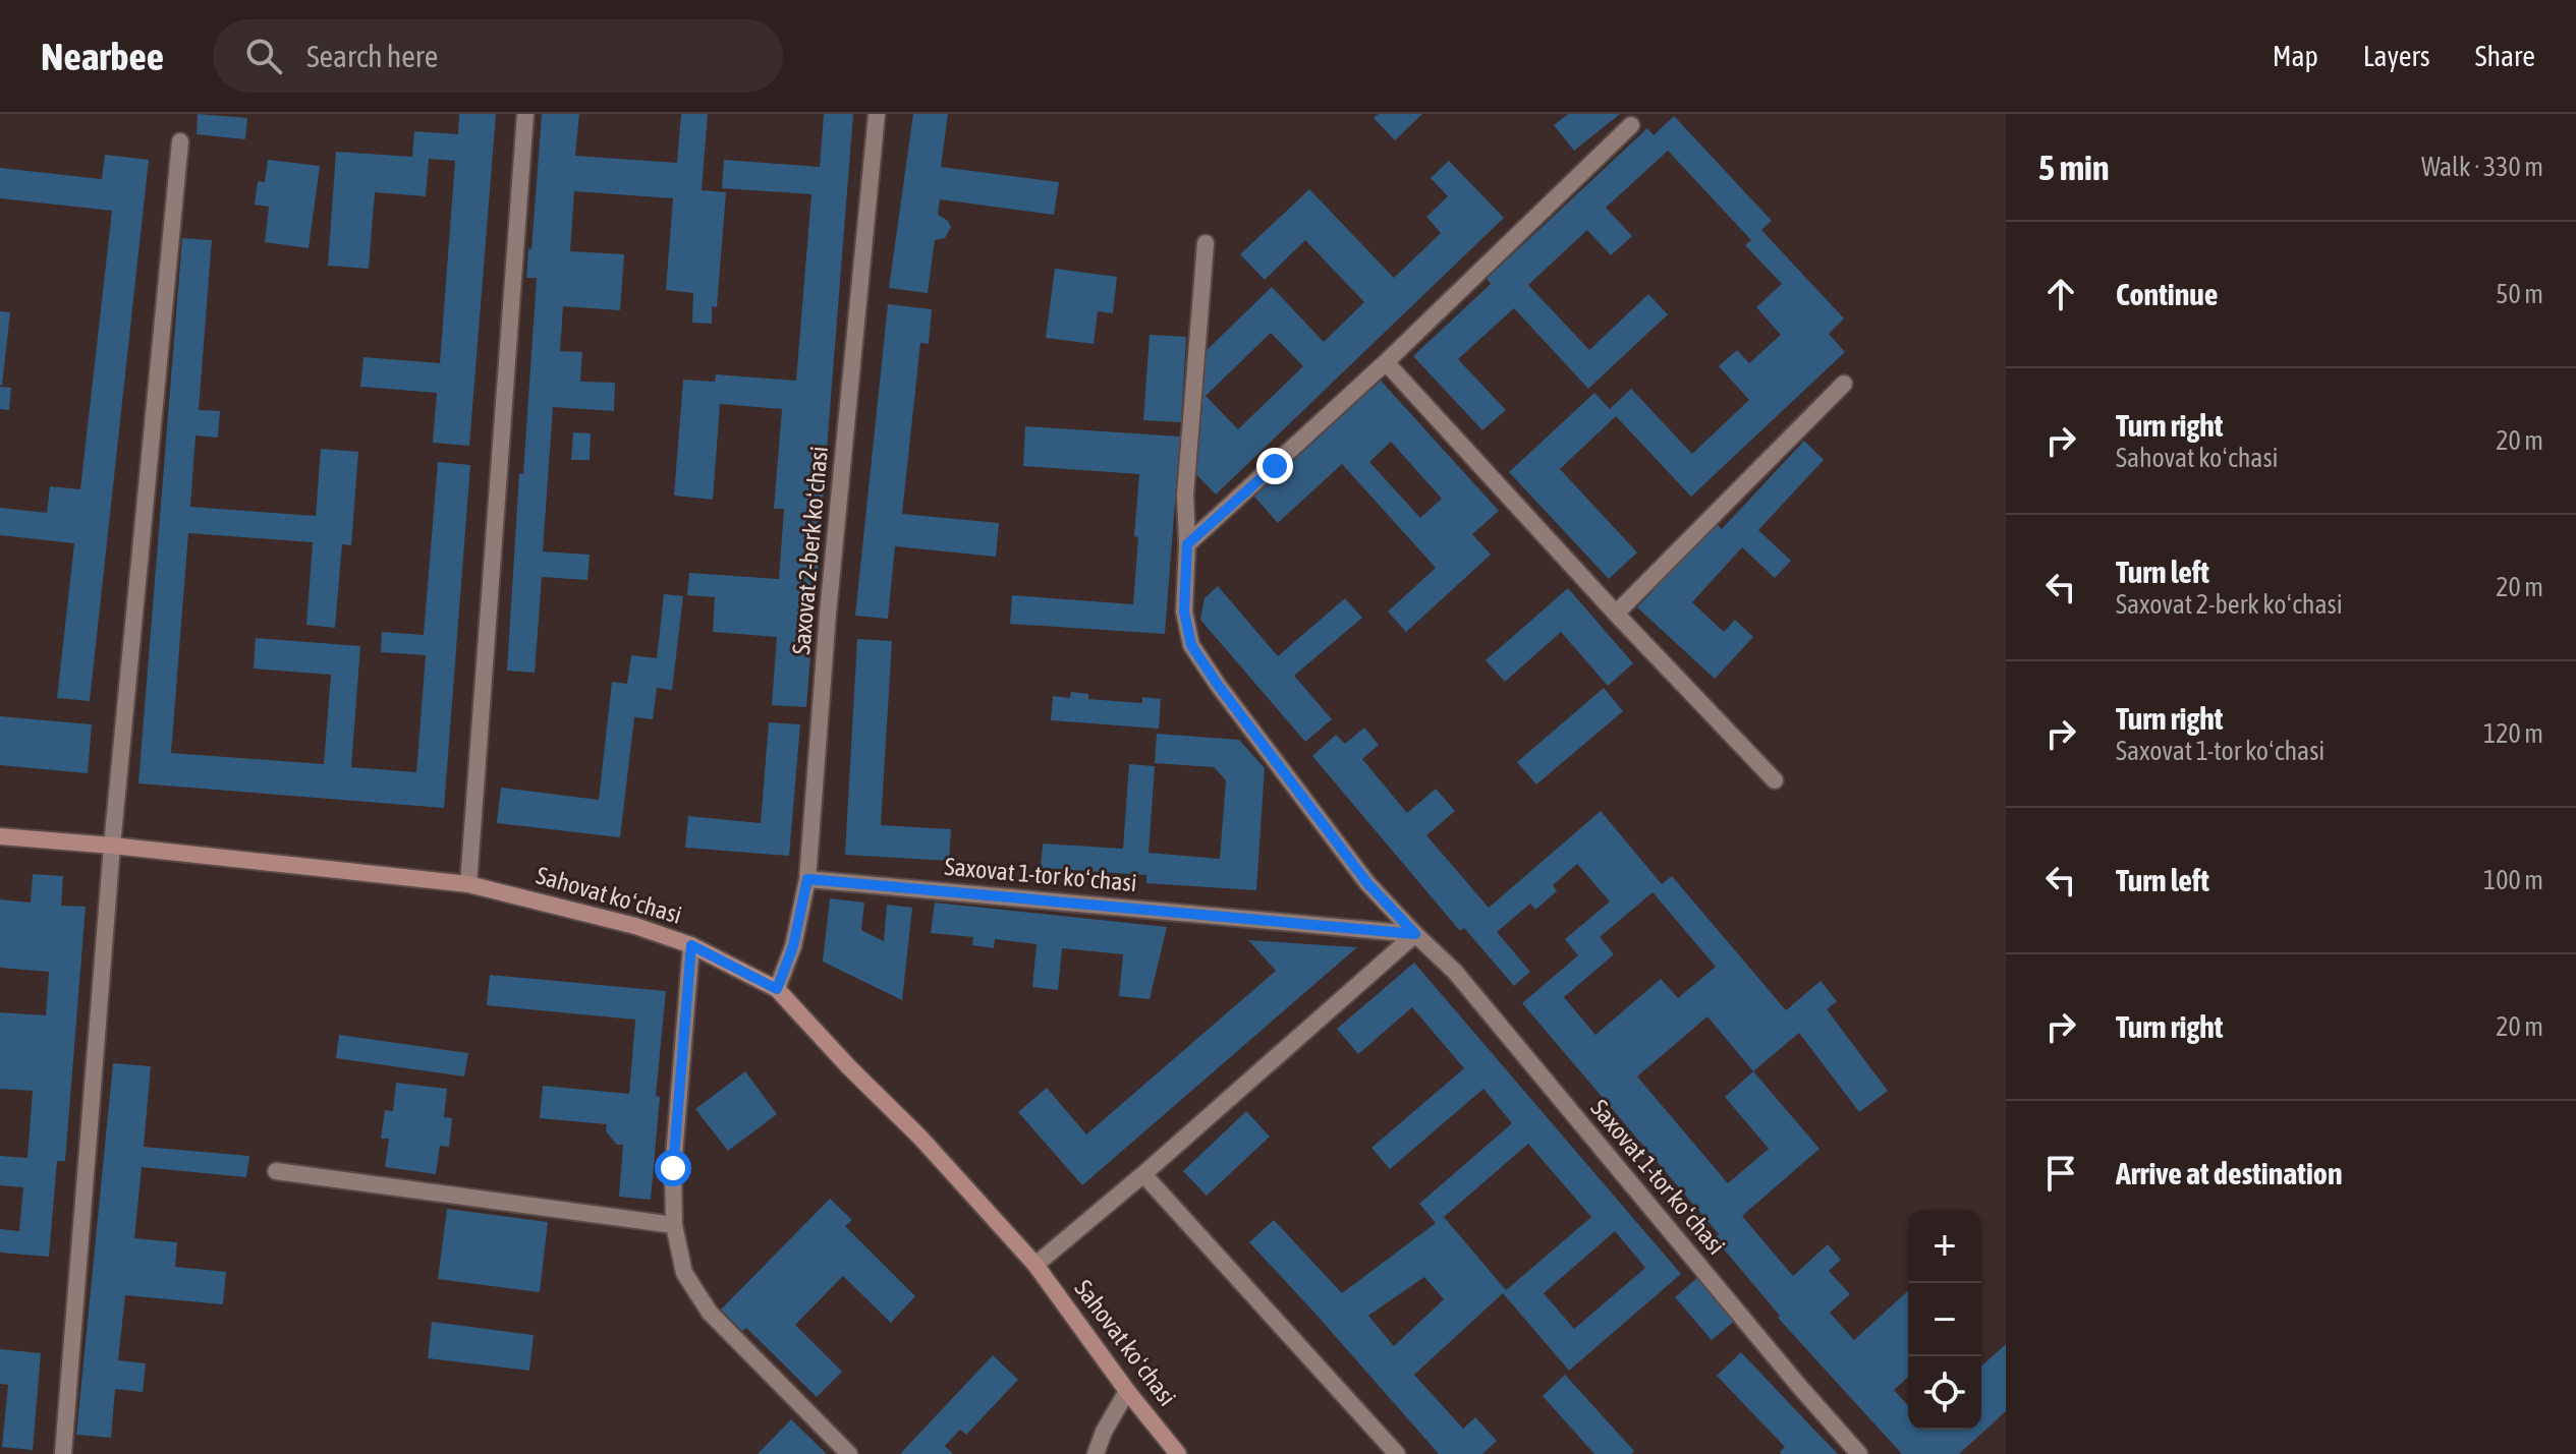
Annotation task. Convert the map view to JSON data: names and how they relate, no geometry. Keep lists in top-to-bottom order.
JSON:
{
  "streets": {
    "street": ["Saxovat 2-berk koʻchasi", "Saxovat 1-tor koʻchasi", "Sahovat koʻchasi"]
  },
  "crossings": [
    ["Saxovat 2-berk koʻchasi", "Saxovat 1-tor koʻchasi"],
    ["Saxovat 2-berk koʻchasi", "Sahovat koʻchasi"]
  ],
  "page": {
    "header": "Nearbee",
    "search": "Search here",
    "nav": ["Map", "Layers", "Share"],
    "heading": ["5 min", "Walk · 330 m"],
    "list": [
      ["Continue", "50 m"],
      ["Turn right", "Sahovat koʻchasi", "20 m"],
      ["Turn left", "Saxovat 2-berk koʻchasi", "20 m"],
      ["Turn right", "Saxovat 1-tor koʻchasi", "120 m"],
      ["Turn left", "100 m"],
      ["Turn right", "20 m"],
      "Arrive at destination"
    ],
    "map_buttons": ["+", "−"]
  }
}
